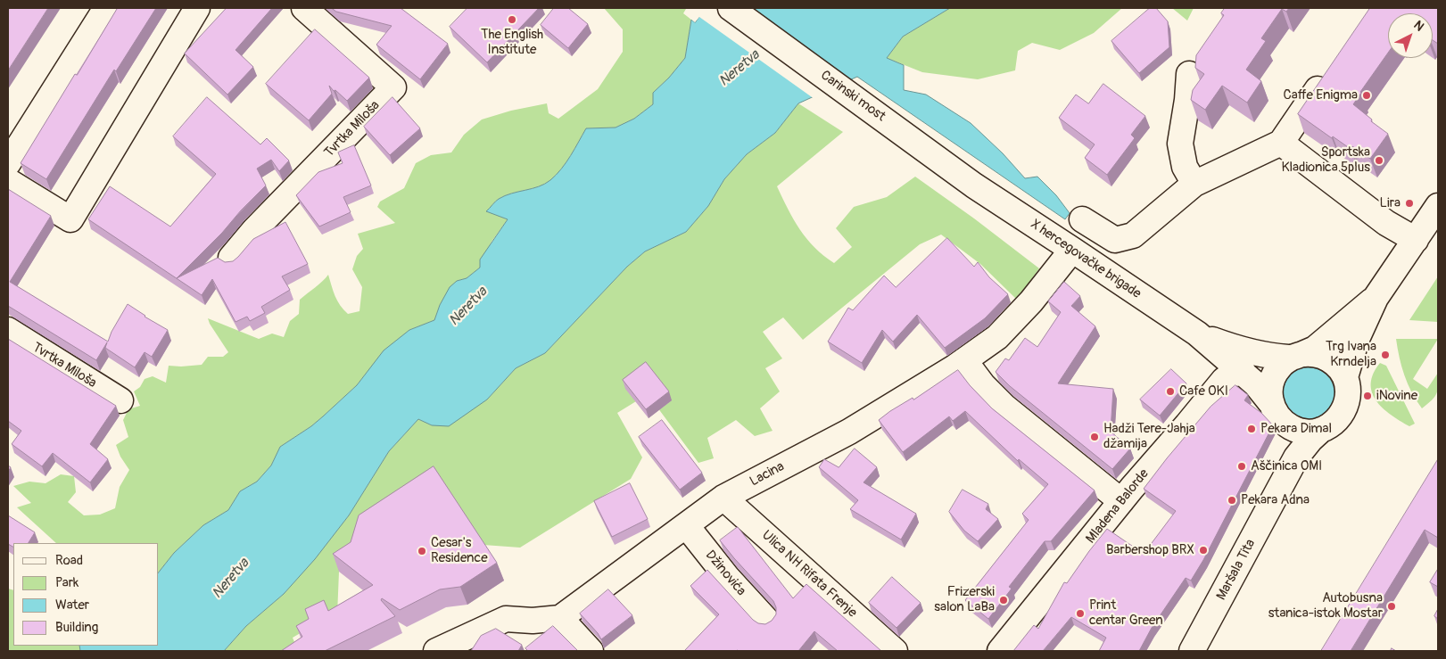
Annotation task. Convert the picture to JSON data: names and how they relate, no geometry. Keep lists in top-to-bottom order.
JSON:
{
  "streets": {
    "street": [
      "Carinski most",
      "Tvrtka Miloša",
      "X hercegovačke brigade",
      "Lacina",
      "Mladena Balorde",
      "Maršala Tita",
      "Džinovića",
      "Ulica NH Rifata Frenje"
    ]
  },
  "crossings": [
    ["Carinski most", "X hercegovačke brigade"],
    ["X hercegovačke brigade", "Lacina"],
    ["X hercegovačke brigade", "Mladena Balorde"],
    ["X hercegovačke brigade", "Maršala Tita"],
    ["Lacina", "Džinovića"],
    ["Lacina", "Ulica NH Rifata Frenje"]
  ],
  "water": ["Neretva"],
  "places": [
    "The English Institute",
    "Caffe Enigma",
    "Sportska Kladionica 5plus",
    "Lira",
    "Trg Ivana Krndelja",
    "Cafe OKI",
    "iNovine",
    "Pekara Dimal",
    "Hadži Tere-Jahja džamija",
    "Aščinica OMI",
    "Pekara Adna",
    "Barbershop BRX",
    "Cesar's Residence",
    "Frizerski salon LaBa",
    "Autobusna stanica-istok Mostar",
    "Print centar Green"
  ],
  "legend": [
    "Road",
    "Park",
    "Water",
    "Building"
  ],
  "north": "top right"
}
